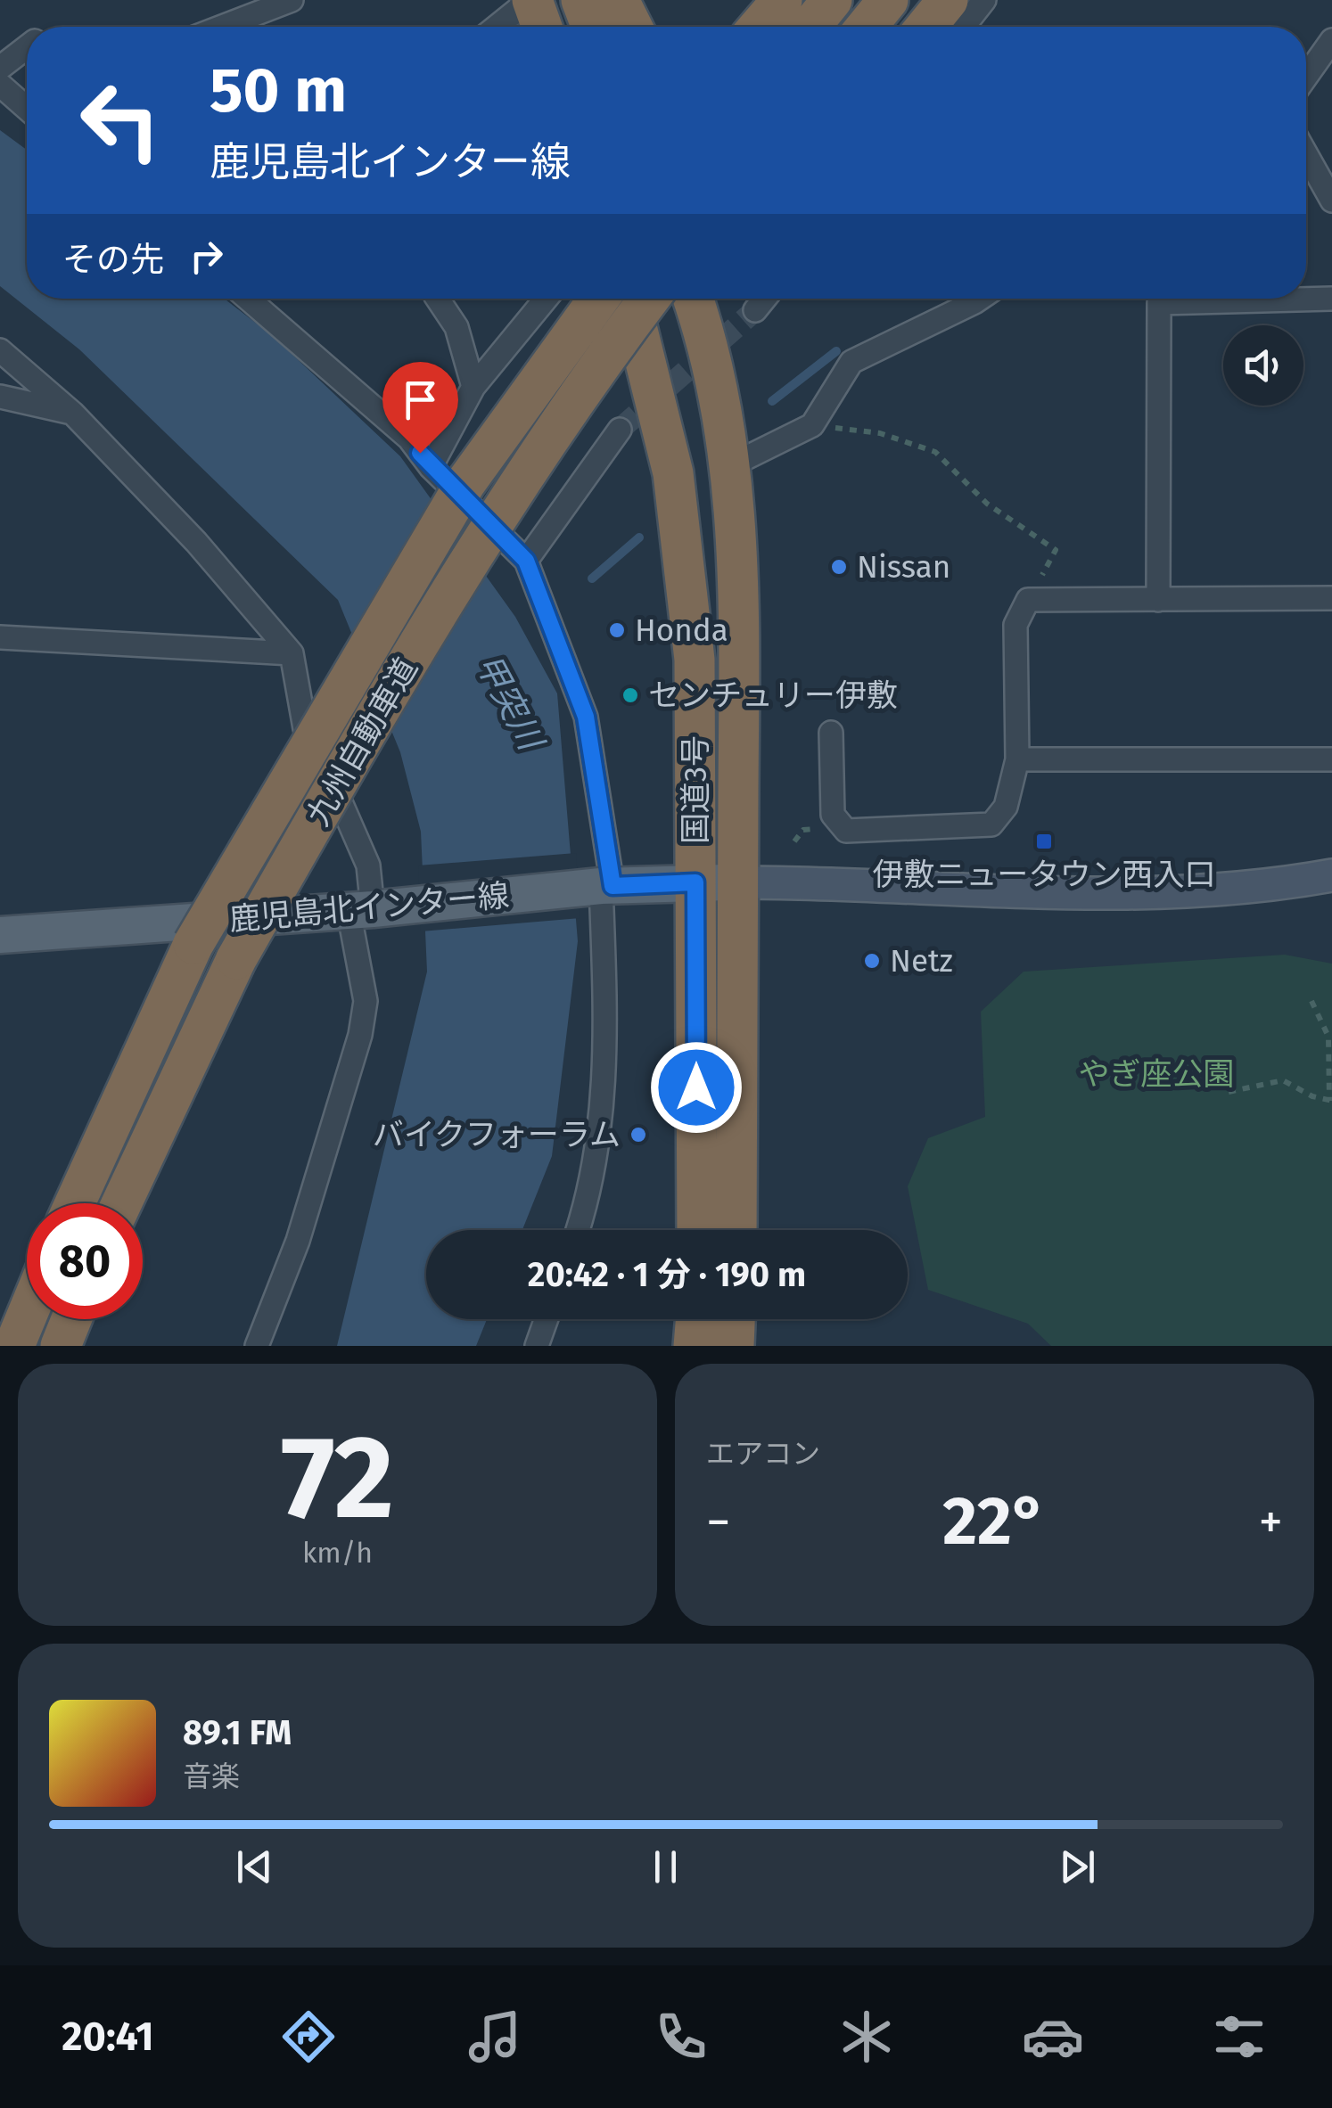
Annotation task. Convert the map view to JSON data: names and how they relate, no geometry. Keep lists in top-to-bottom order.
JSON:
{
  "streets": {
    "highway": ["九州自動車道", "国道3号"],
    "main road": ["鹿児島北インター線"]
  },
  "crossings": [
    ["国道3号", "鹿児島北インター線"]
  ],
  "water": ["甲突川"],
  "parks": ["やぎ座公園"],
  "places": {
    "other": [
      "Nissan",
      "Honda",
      "センチュリー伊敷",
      "Netz",
      "バイクフォーラム"
    ],
    "transit": ["伊敷ニュータウン西入口"]
  },
  "page": {
    "turn": ["50 m", "鹿児島北インター線"],
    "then": "その先",
    "limit": "80",
    "trip": "20:42 · 1 分 · 190 m",
    "tile": [
      ["72", "km/h"],
      "エアコン"
    ],
    "heat": ["−", "22°", "+"],
    "song": ["89.1 FM", "音楽"],
    "tabs": "20:41"
  }
}
